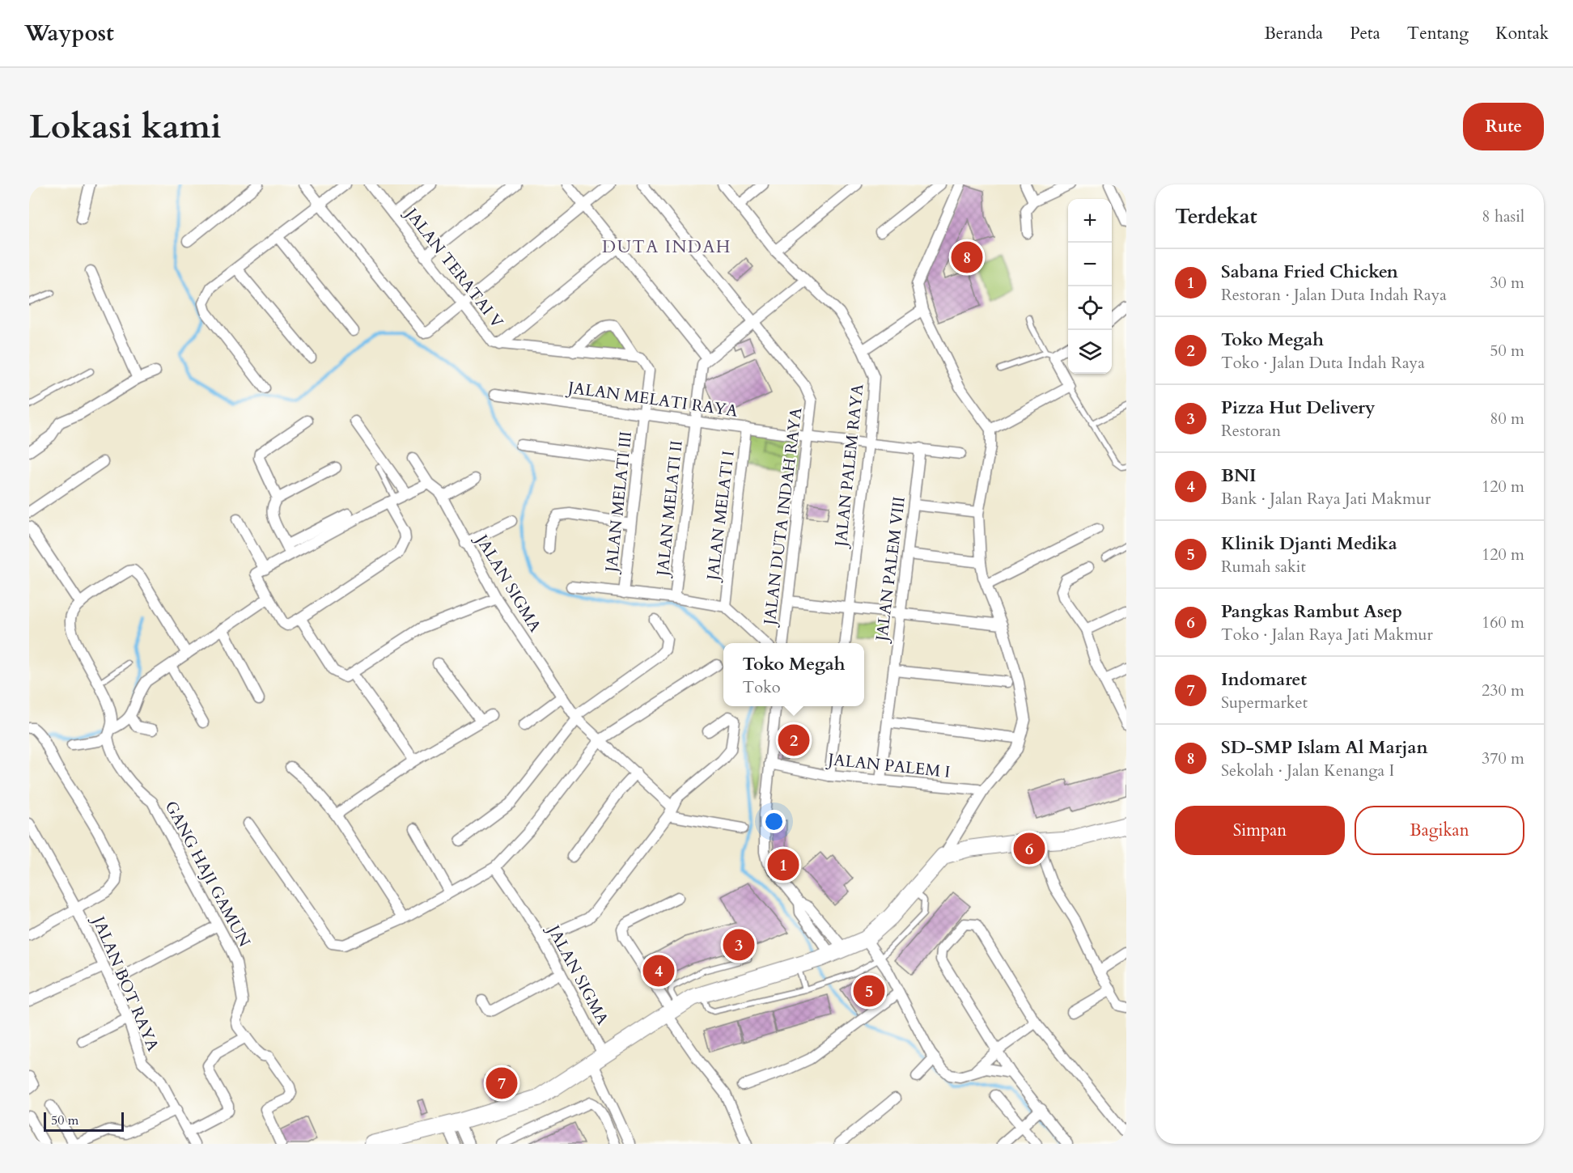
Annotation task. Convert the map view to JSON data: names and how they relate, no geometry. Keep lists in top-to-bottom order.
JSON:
{
  "streets": {
    "street": [
      "JALAN TERATAI V",
      "JALAN MELATI RAYA",
      "JALAN PALEM RAYA",
      "JALAN MELATI III",
      "JALAN MELATI II",
      "JALAN MELATI I",
      "JALAN DUTA INDAH RAYA",
      "JALAN PALEM VIII",
      "JALAN SIGMA",
      "JALAN PALEM I",
      "GANG HAJI GAMUN",
      "JALAN BOT RAYA"
    ]
  },
  "crossings": [
    ["JALAN MELATI RAYA", "JALAN PALEM RAYA"],
    ["JALAN MELATI RAYA", "JALAN MELATI III"],
    ["JALAN MELATI RAYA", "JALAN MELATI II"],
    ["JALAN MELATI RAYA", "JALAN MELATI I"],
    ["JALAN MELATI RAYA", "JALAN DUTA INDAH RAYA"],
    ["JALAN MELATI RAYA", "JALAN PALEM VIII"],
    ["JALAN PALEM VIII", "JALAN PALEM I"]
  ],
  "districts": ["DUTA INDAH"],
  "scale_bar": "50 m",
  "page": {
    "header": "Waypost",
    "nav": [
      "Beranda",
      "Peta",
      "Tentang",
      "Kontak"
    ],
    "buttons": [
      "Rute",
      ["Simpan", "Bagikan"]
    ],
    "title": "Lokasi kami",
    "heading": ["Terdekat", "8 hasil"],
    "map_buttons": ["+", "−"],
    "pins": [
      "8",
      "2",
      "6",
      "1",
      "3",
      "4",
      "5",
      "7"
    ],
    "list": [
      {
        "mark": "1",
        "name": "Sabana Fried Chicken",
        "note": "Restoran · Jalan Duta Indah Raya",
        "value": "30 m"
      },
      {
        "mark": "2",
        "name": "Toko Megah",
        "note": "Toko · Jalan Duta Indah Raya",
        "value": "50 m"
      },
      {
        "mark": "3",
        "name": "Pizza Hut Delivery",
        "note": "Restoran",
        "value": "80 m"
      },
      {
        "mark": "4",
        "name": "BNI",
        "note": "Bank · Jalan Raya Jati Makmur",
        "value": "120 m"
      },
      {
        "mark": "5",
        "name": "Klinik Djanti Medika",
        "note": "Rumah sakit",
        "value": "120 m"
      },
      {
        "mark": "6",
        "name": "Pangkas Rambut Asep",
        "note": "Toko · Jalan Raya Jati Makmur",
        "value": "160 m"
      },
      {
        "mark": "7",
        "name": "Indomaret",
        "note": "Supermarket",
        "value": "230 m"
      },
      {
        "mark": "8",
        "name": "SD-SMP Islam Al Marjan",
        "note": "Sekolah · Jalan Kenanga I",
        "value": "370 m"
      }
    ],
    "popup": ["Toko Megah", "Toko"],
    "scale": "50 m"
  }
}
